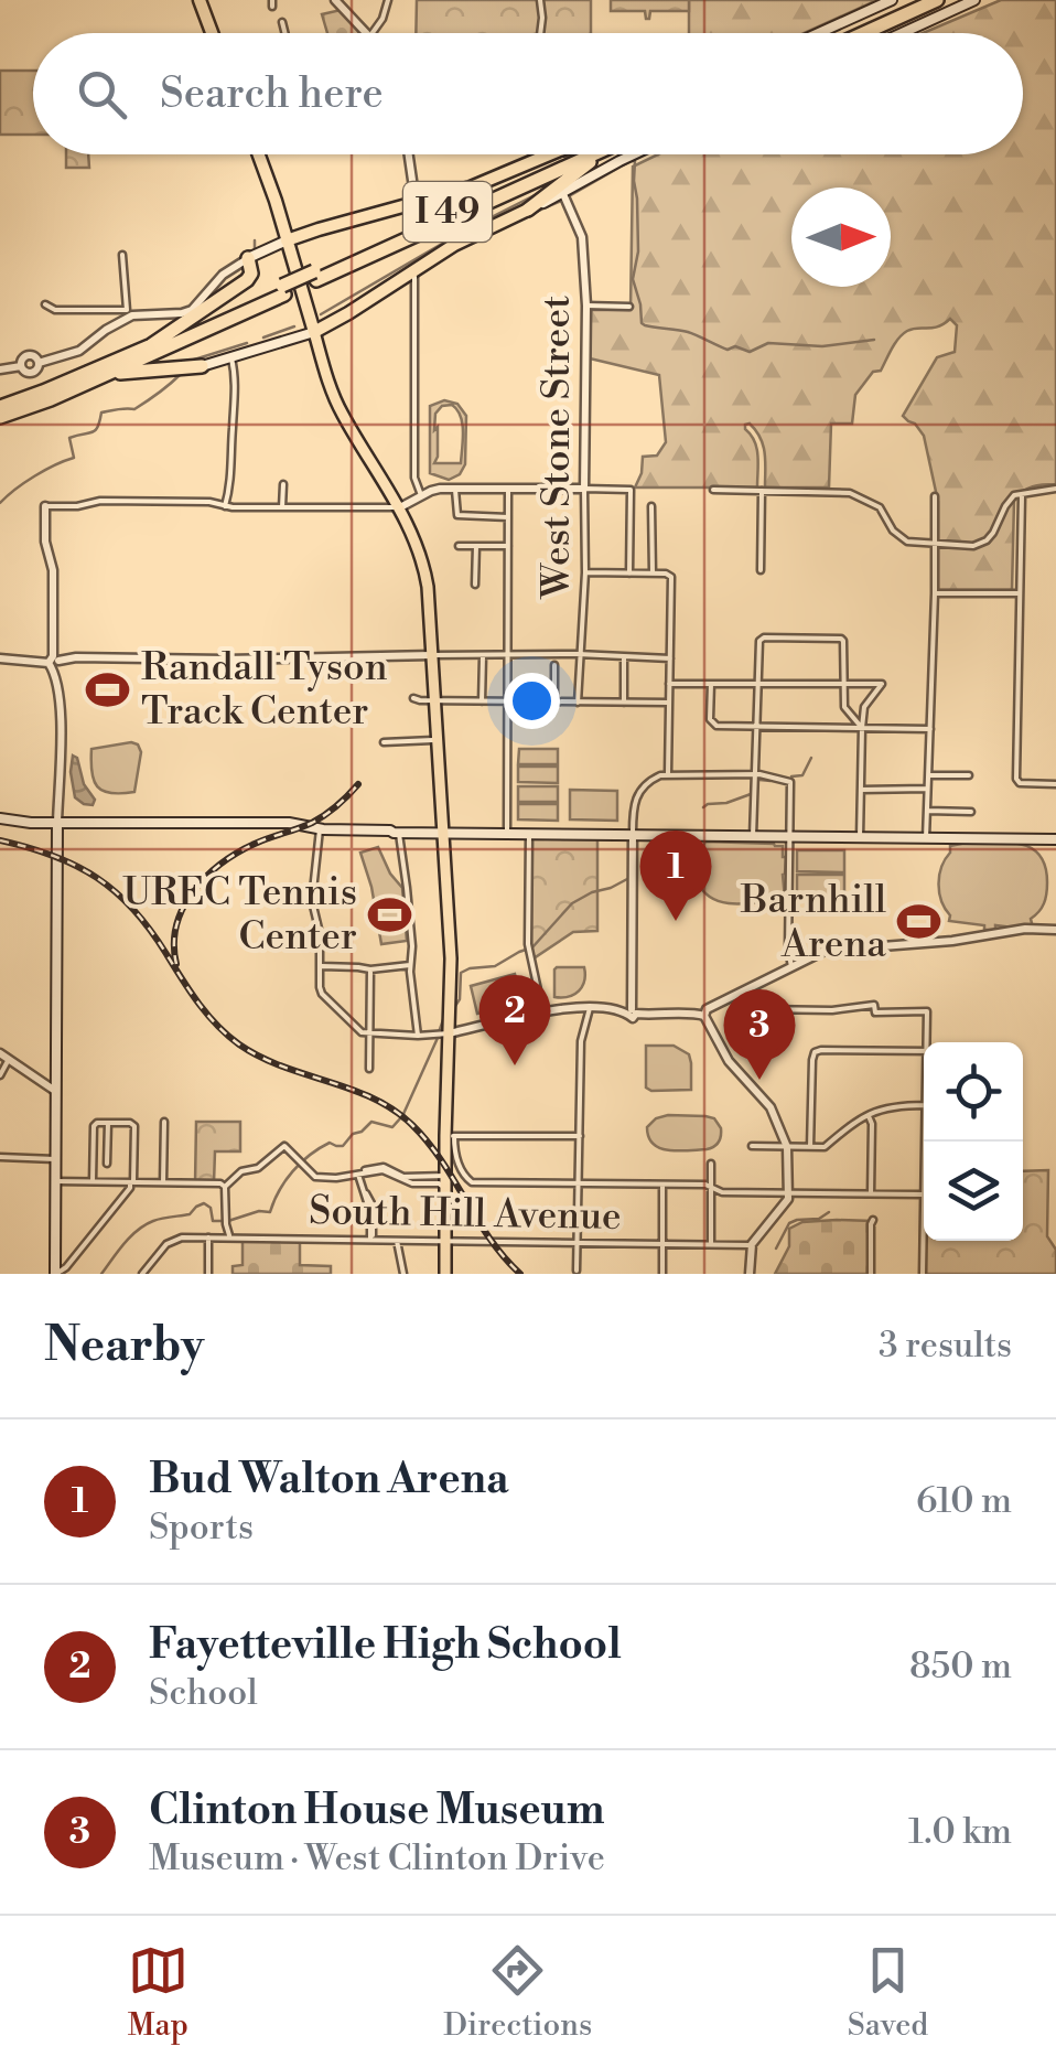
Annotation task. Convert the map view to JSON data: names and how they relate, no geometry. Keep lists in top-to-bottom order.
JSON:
{
  "streets": {
    "highway": ["I 49"],
    "street": ["West Stone Street", "South Hill Avenue"]
  },
  "places": {
    "sports": ["Randall Tyson Track Center", "UREC Tennis Center", "Barnhill Arena"]
  },
  "north": "right",
  "page": {
    "search": "Search here",
    "pins": ["1", "2", "3"],
    "heading": ["Nearby", "3 results"],
    "list": [
      {
        "mark": "1",
        "name": "Bud Walton Arena",
        "note": "Sports",
        "value": "610 m"
      },
      {
        "mark": "2",
        "name": "Fayetteville High School",
        "note": "School",
        "value": "850 m"
      },
      {
        "mark": "3",
        "name": "Clinton House Museum",
        "note": "Museum · West Clinton Drive",
        "value": "1.0 km"
      }
    ],
    "nav": ["Map", "Directions", "Saved"]
  }
}
